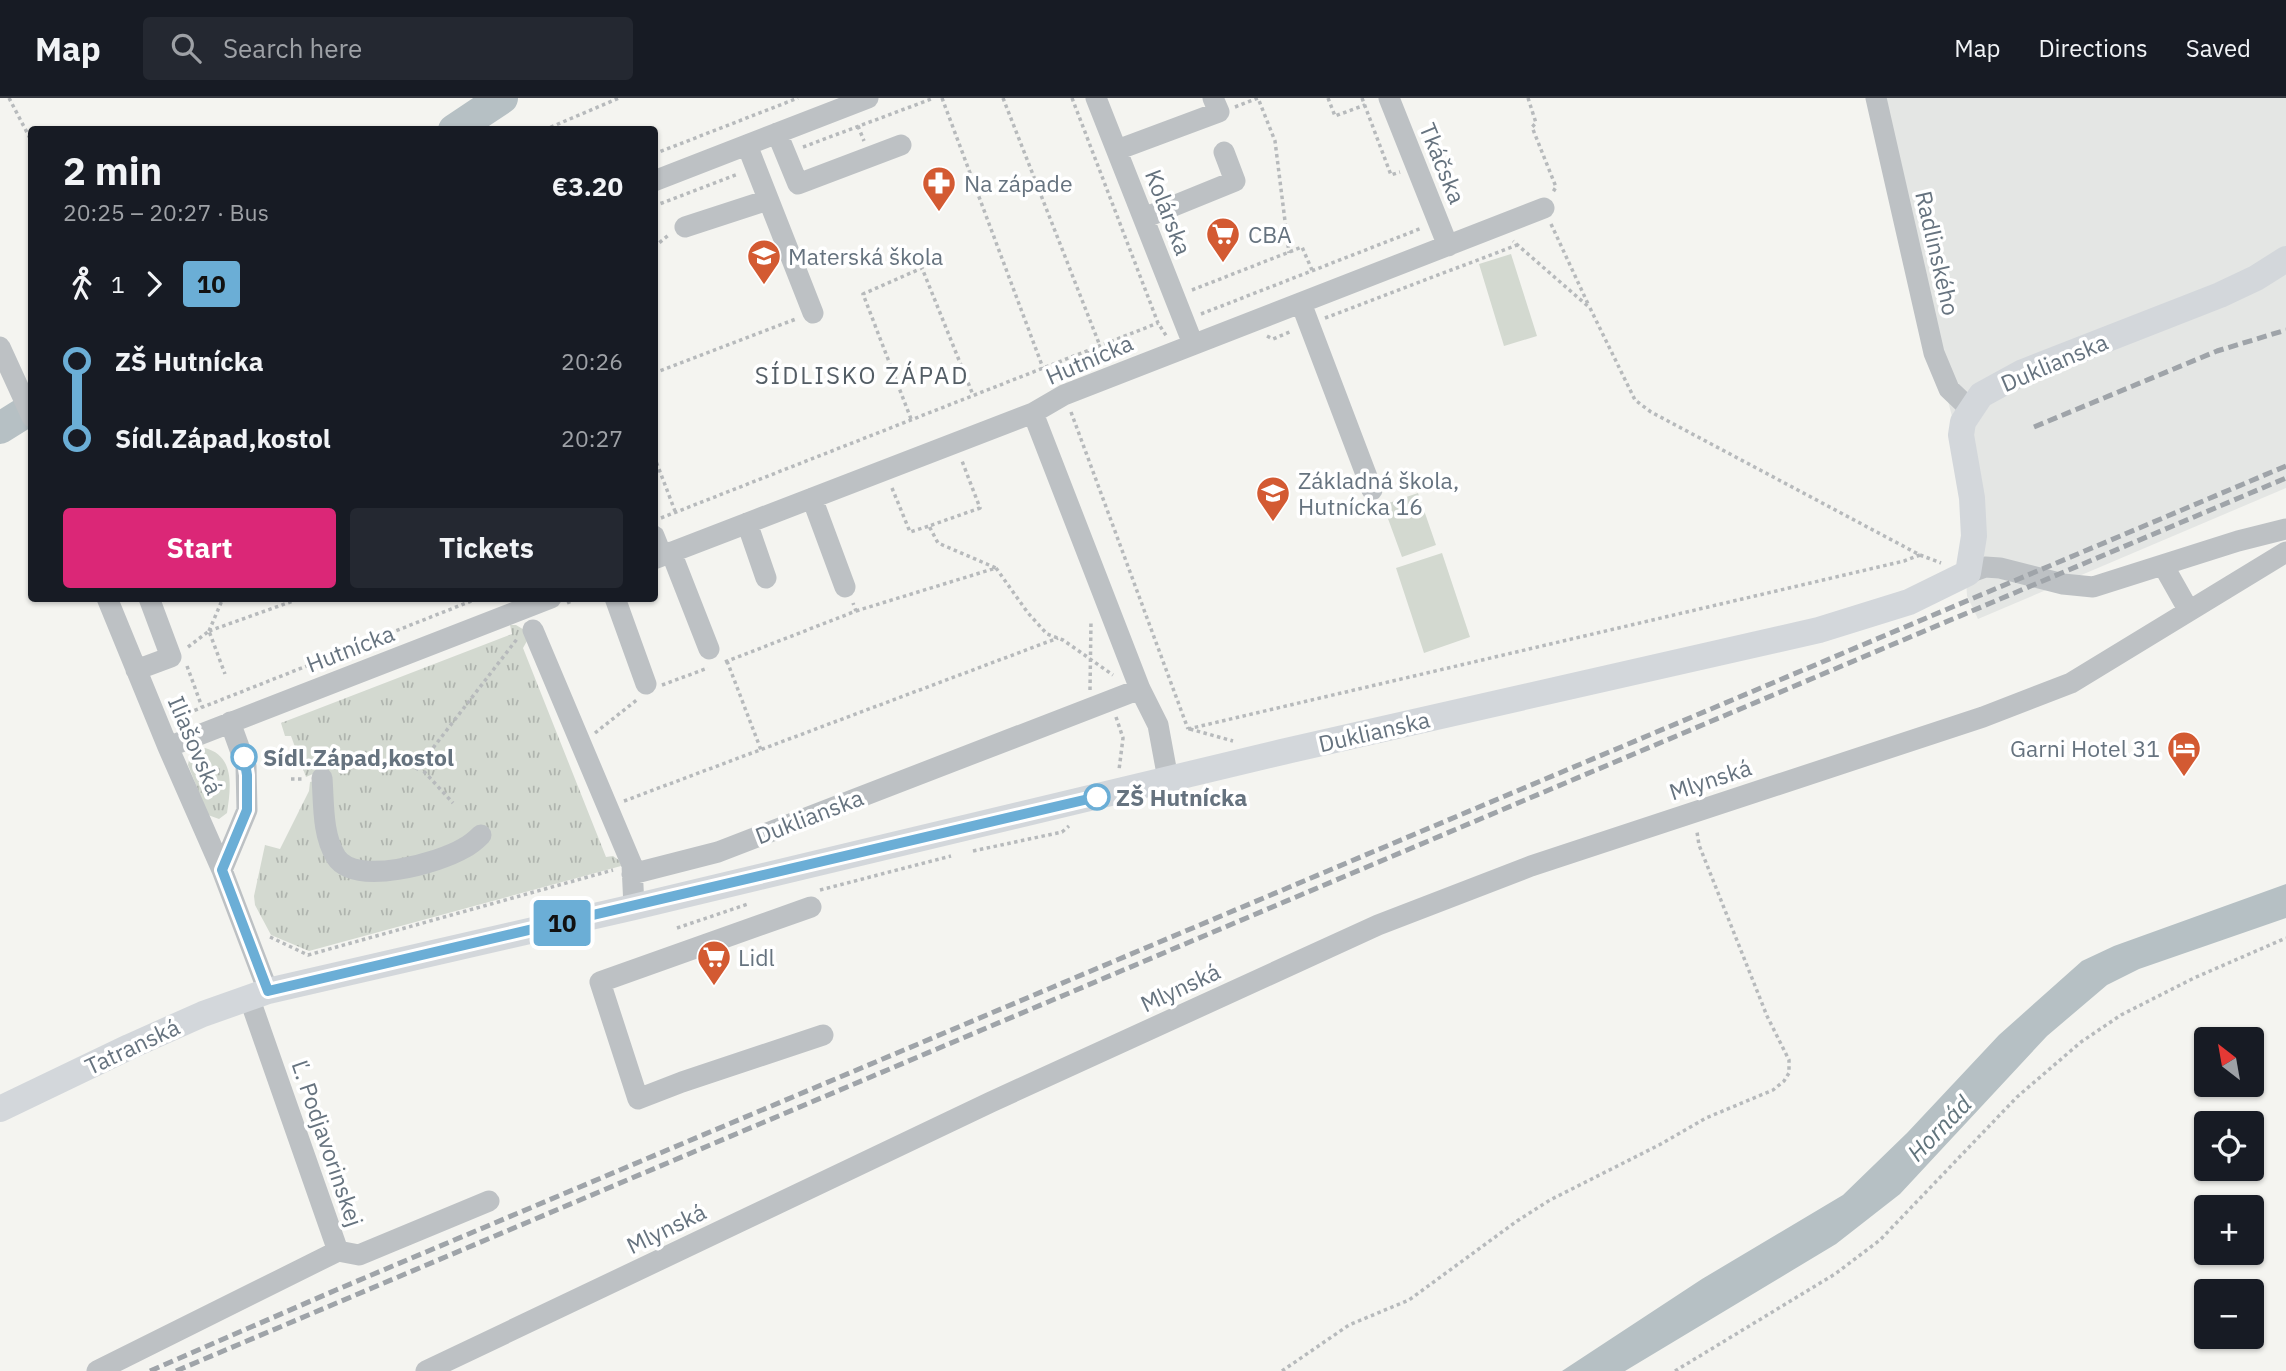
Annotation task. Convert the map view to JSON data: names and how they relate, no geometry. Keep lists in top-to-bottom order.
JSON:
{
  "streets": {
    "main road": ["Duklianska", "Tatranská"],
    "street": [
      "Tkáčska",
      "Kolárska",
      "Radlinského",
      "Hutnícka",
      "Iliašovská",
      "Mlynská",
      "Ľ. Podjavorinskej"
    ]
  },
  "crossings": [
    ["Tkáčska", "Hutnícka"],
    ["Kolárska", "Hutnícka"],
    ["Radlinského", "Duklianska"],
    ["Hutnícka", "Iliašovská"],
    ["Duklianska", "Iliašovská"],
    ["Duklianska", "Tatranská"],
    ["Duklianska", "Ľ. Podjavorinskej"],
    ["Iliašovská", "Tatranská"],
    ["Iliašovská", "Ľ. Podjavorinskej"],
    ["Tatranská", "Ľ. Podjavorinskej"]
  ],
  "districts": ["SÍDLISKO ZÁPAD"],
  "water": ["Hornád"],
  "places": {
    "pharmacy": ["Na západe"],
    "supermarket": ["CBA", "Lidl"],
    "school or university": ["Materská škola", "Základná škola, Hutnícka 16"],
    "other": ["Sídl.Západ,kostol", "ZŠ Hutnícka"],
    "hotel": ["Garni Hotel 31"]
  },
  "lines": ["bus line 10"],
  "north": "top left",
  "page": {
    "header": "Map",
    "search": "Search here",
    "nav": ["Map", "Directions", "Saved"],
    "on_map": "10",
    "heading": ["2 min", "20:25 – 20:27 · Bus", "€3.20"],
    "legs": ["1", "10"],
    "list": [
      {
        "name": "ZŠ Hutnícka",
        "value": "20:26"
      },
      {
        "name": "Sídl.Západ,kostol",
        "value": "20:27"
      }
    ],
    "buttons": ["Start", "Tickets"],
    "map_buttons": ["+", "−"]
  }
}
